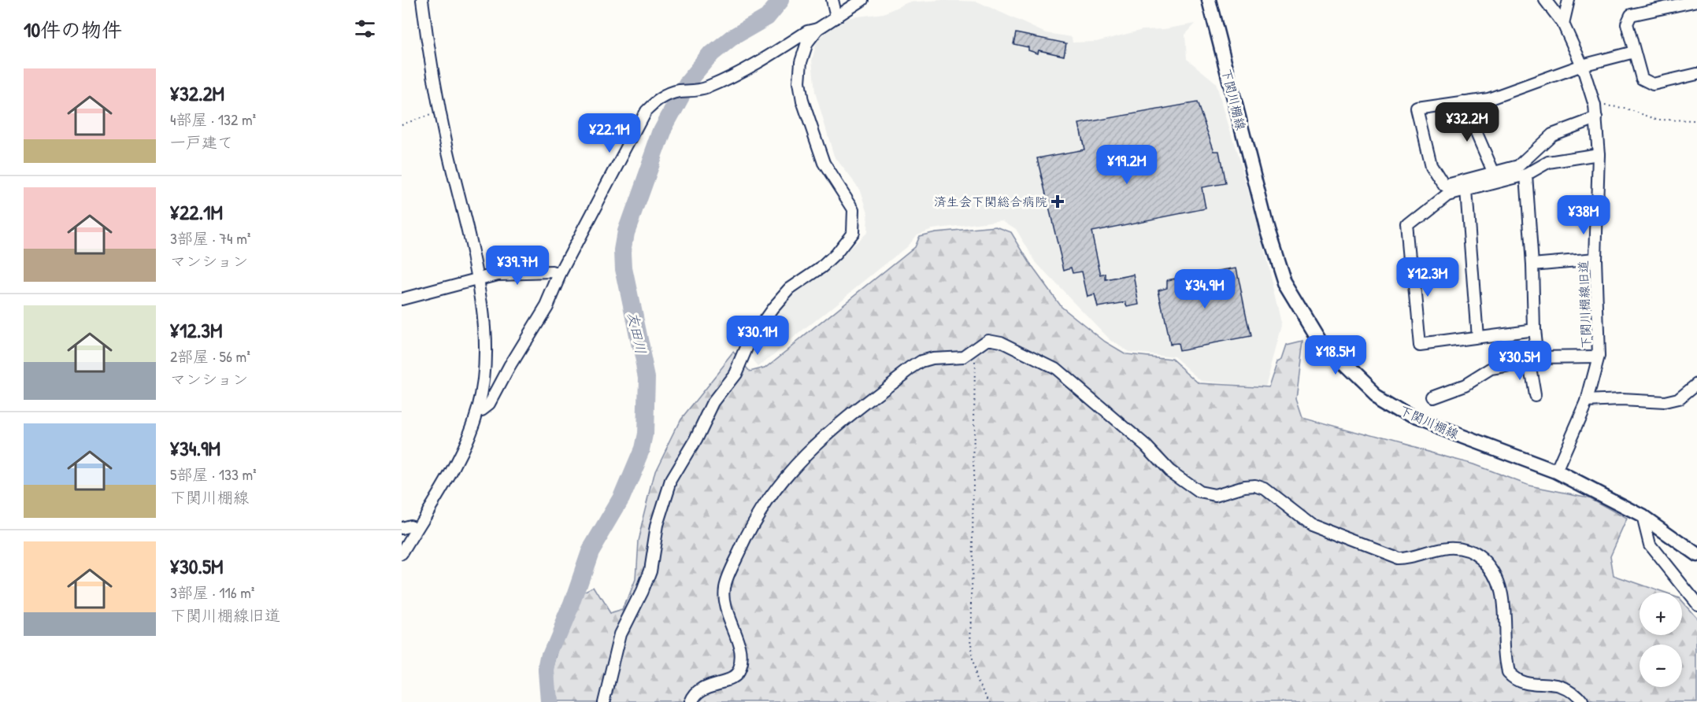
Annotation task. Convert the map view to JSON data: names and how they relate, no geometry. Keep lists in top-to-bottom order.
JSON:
{
  "streets": {
    "main road": ["下関川棚線"],
    "street": ["下関川棚線旧道"]
  },
  "crossings": [
    ["下関川棚線", "下関川棚線旧道"]
  ],
  "water": ["友田川"],
  "places": {
    "health": ["済生会下関総合病院"]
  },
  "page": {
    "heading": "10件の物件",
    "list": [
      {
        "name": "¥32.2M",
        "note": "4部屋 · 132 m² · 一戸建て"
      },
      {
        "name": "¥22.1M",
        "note": "3部屋 · 74 m² · マンション"
      },
      {
        "name": "¥12.3M",
        "note": "2部屋 · 56 m² · マンション"
      },
      {
        "name": "¥34.9M",
        "note": "5部屋 · 133 m² · 下関川棚線"
      },
      {
        "name": "¥30.5M",
        "note": "3部屋 · 116 m² · 下関川棚線旧道"
      }
    ],
    "price": [
      "¥32.2M",
      "¥22.1M",
      "¥19.2M",
      "¥38M",
      "¥39.7M",
      "¥12.3M",
      "¥34.9M",
      "¥30.1M",
      "¥18.5M",
      "¥30.5M"
    ],
    "map_buttons": ["+", "−"]
  }
}
